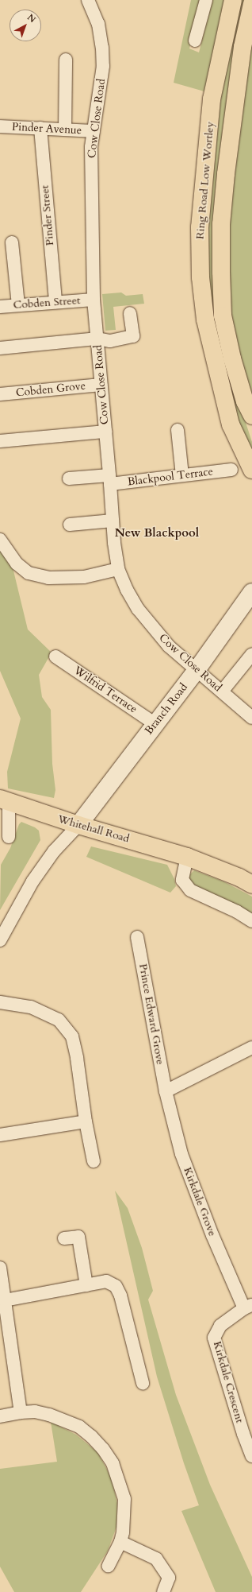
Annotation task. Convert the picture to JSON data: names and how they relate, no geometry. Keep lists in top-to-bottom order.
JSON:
{
  "streets": {
    "main road": ["Ring Road Low Wortley", "Whitehall Road"],
    "street": [
      "Cow Close Road",
      "Pinder Avenue",
      "Pinder Street",
      "Cobden Street",
      "Cobden Grove",
      "Blackpool Terrace",
      "Wilfrid Terrace",
      "Branch Road",
      "Prince Edward Grove",
      "Kirkdale Grove",
      "Kirkdale Crescent"
    ]
  },
  "crossings": [
    ["Cow Close Road", "Pinder Avenue"],
    ["Cow Close Road", "Cobden Street"],
    ["Cow Close Road", "Cobden Grove"],
    ["Cow Close Road", "Blackpool Terrace"],
    ["Cow Close Road", "Branch Road"],
    ["Pinder Avenue", "Pinder Street"],
    ["Pinder Street", "Cobden Street"],
    ["Wilfrid Terrace", "Branch Road"],
    ["Branch Road", "Whitehall Road"],
    ["Prince Edward Grove", "Kirkdale Grove"],
    ["Kirkdale Grove", "Kirkdale Crescent"]
  ],
  "districts": ["New Blackpool"],
  "north": "top right"
}
